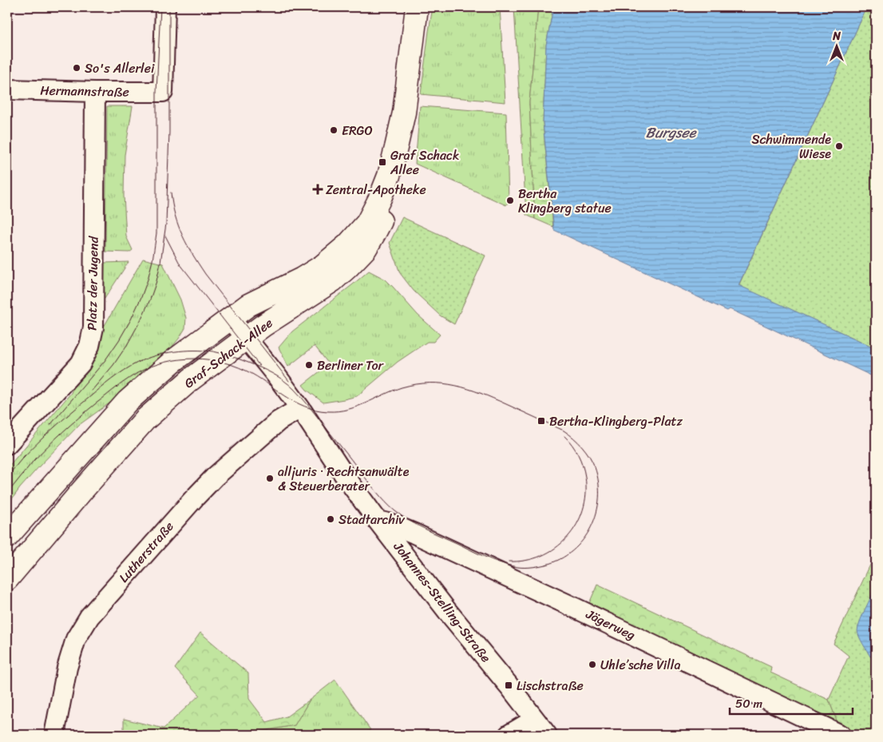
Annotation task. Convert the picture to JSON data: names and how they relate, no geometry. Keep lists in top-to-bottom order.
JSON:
{
  "streets": {
    "street": [
      "Hermannstraße",
      "Platz der Jugend",
      "Graf-Schack-Allee",
      "Lutherstraße",
      "Johannes-Stelling-Straße",
      "Jägerweg"
    ]
  },
  "crossings": [
    ["Hermannstraße", "Platz der Jugend"],
    ["Lutherstraße", "Johannes-Stelling-Straße"],
    ["Johannes-Stelling-Straße", "Jägerweg"]
  ],
  "water": ["Burgsee"],
  "places": {
    "other": [
      "So's Allerlei",
      "ERGO",
      "Schwimmende Wiese",
      "Bertha Klingberg statue",
      "Berliner Tor",
      "alljuris · Rechtsanwälte & Steuerberater",
      "Stadtarchiv",
      "Uhle’sche Villa"
    ],
    "transit": ["Graf Schack Allee", "Bertha-Klingberg-Platz", "Lischstraße"],
    "health": ["Zentral-Apotheke"]
  },
  "scale_bar": "50 m",
  "north": "top"
}
